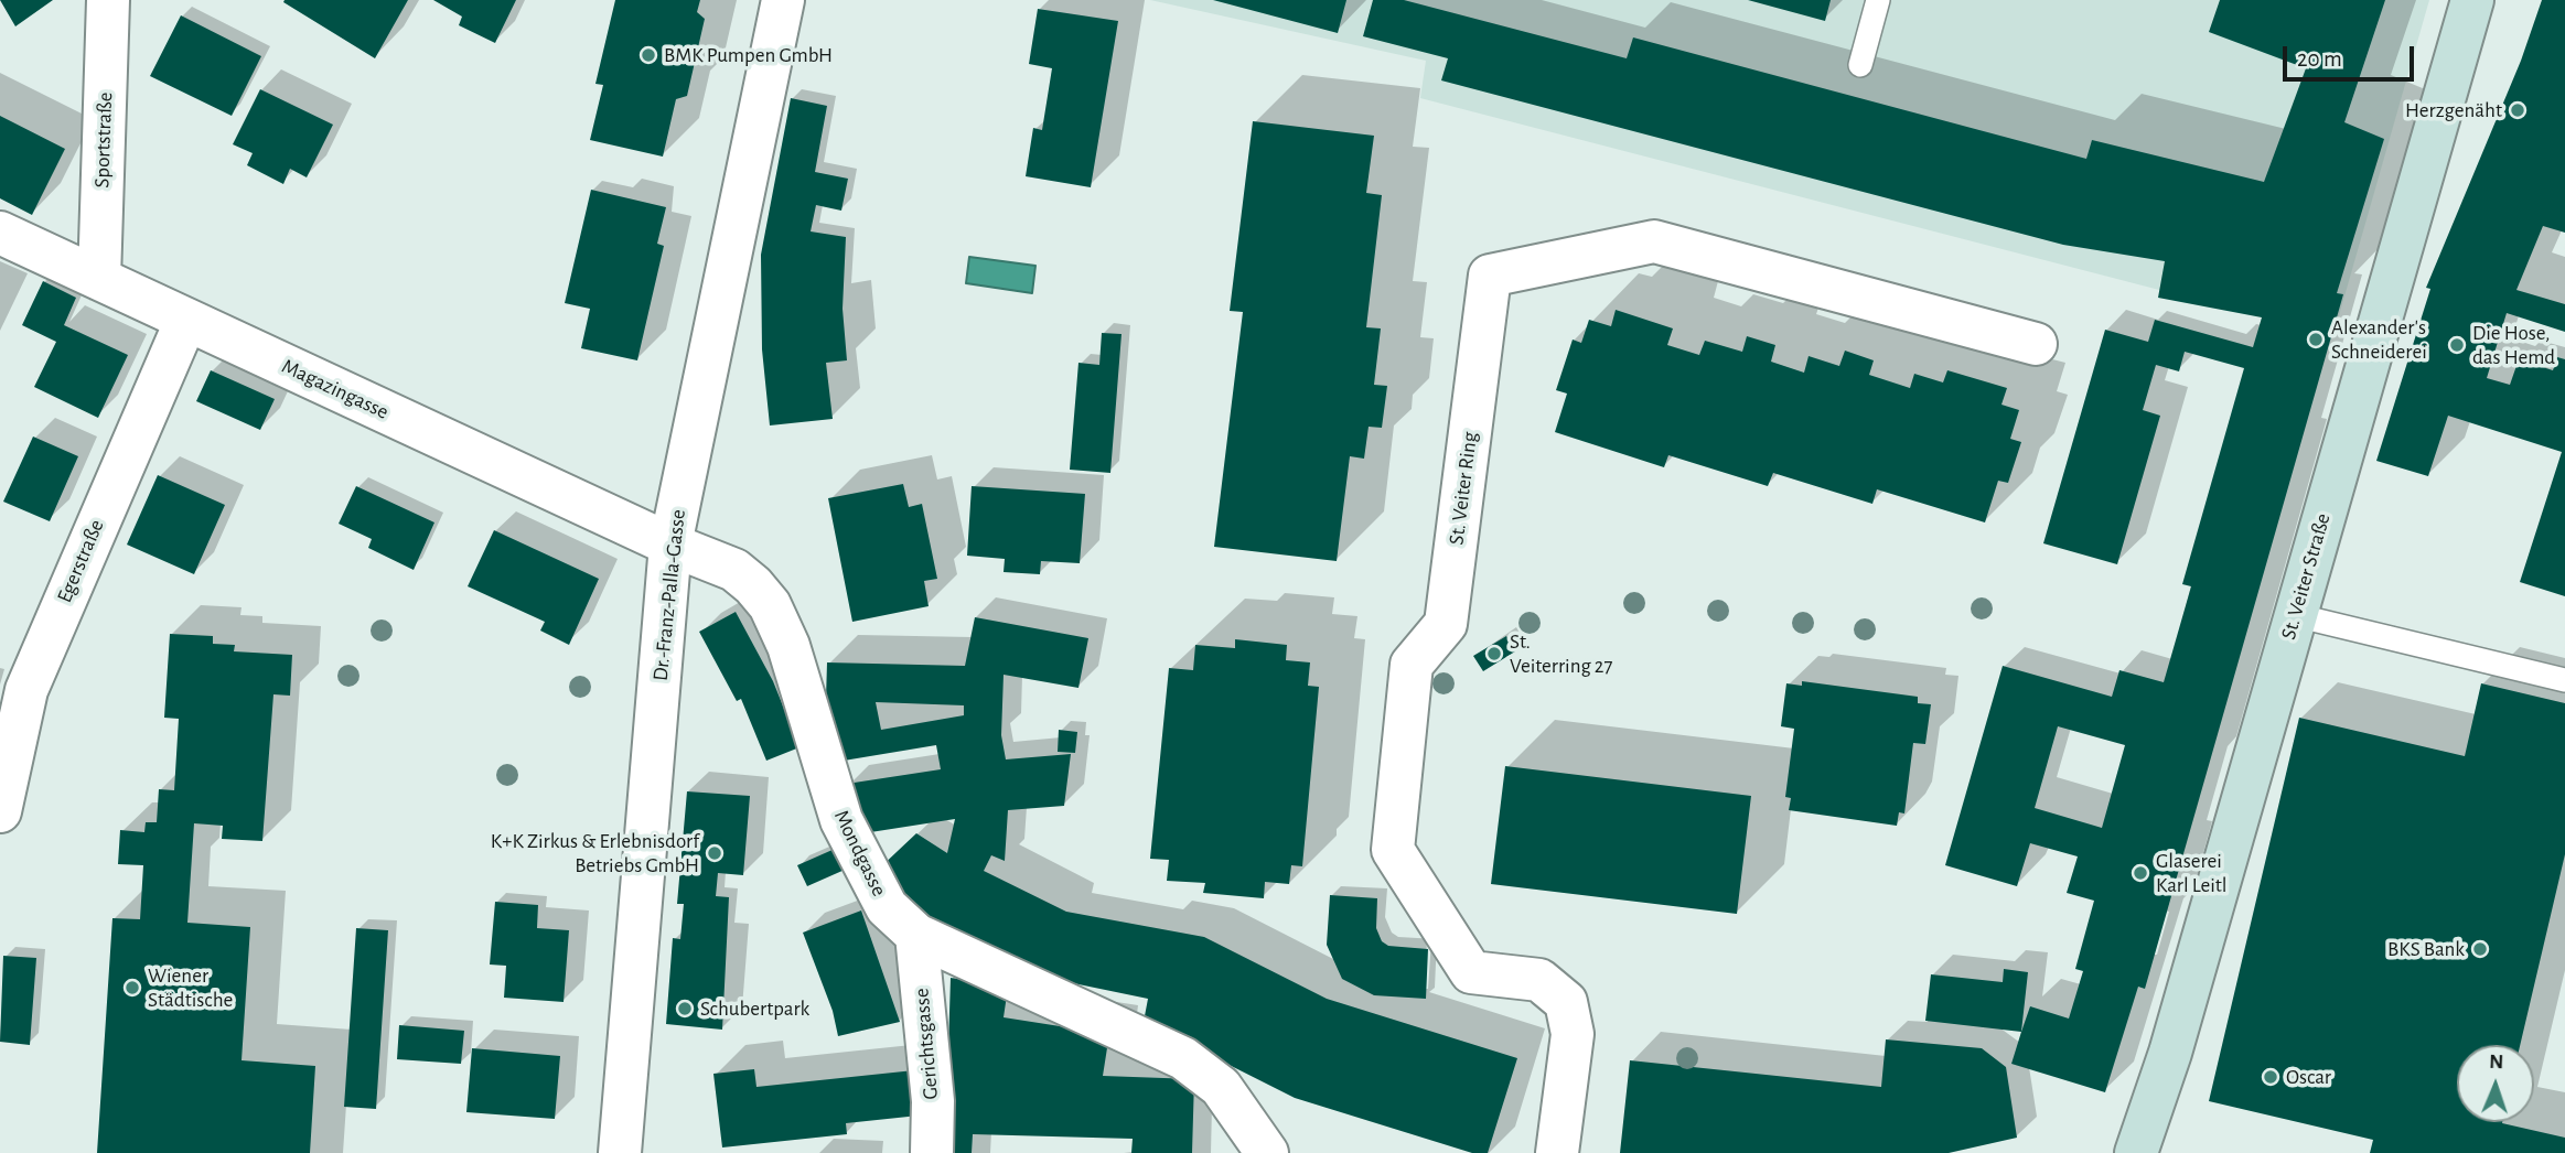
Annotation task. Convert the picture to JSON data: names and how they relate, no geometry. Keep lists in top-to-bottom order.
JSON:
{
  "streets": {
    "main road": ["St. Veiter Straße"],
    "street": [
      "Sportstraße",
      "Magazingasse",
      "St. Veiter Ring",
      "Egerstraße",
      "Dr.-Franz-Palla-Gasse",
      "Mondgasse",
      "Gerichtsgasse"
    ]
  },
  "crossings": [
    ["Sportstraße", "Magazingasse"],
    ["Magazingasse", "Egerstraße"],
    ["Magazingasse", "Dr.-Franz-Palla-Gasse"],
    ["Magazingasse", "Mondgasse"],
    ["Dr.-Franz-Palla-Gasse", "Mondgasse"],
    ["Mondgasse", "Gerichtsgasse"]
  ],
  "places": [
    "BMK Pumpen GmbH",
    "Herzgenäht",
    "Alexander's Schneiderei",
    "Die Hose, das Hemd",
    "St. Veiterring 27",
    "K+K Zirkus & Erlebnisdorf Betriebs GmbH",
    "Glaserei Karl Leitl",
    "BKS Bank",
    "Wiener Städtische",
    "Schubertpark",
    "Oscar"
  ],
  "scale_bar": "20 m",
  "north": "top"
}
